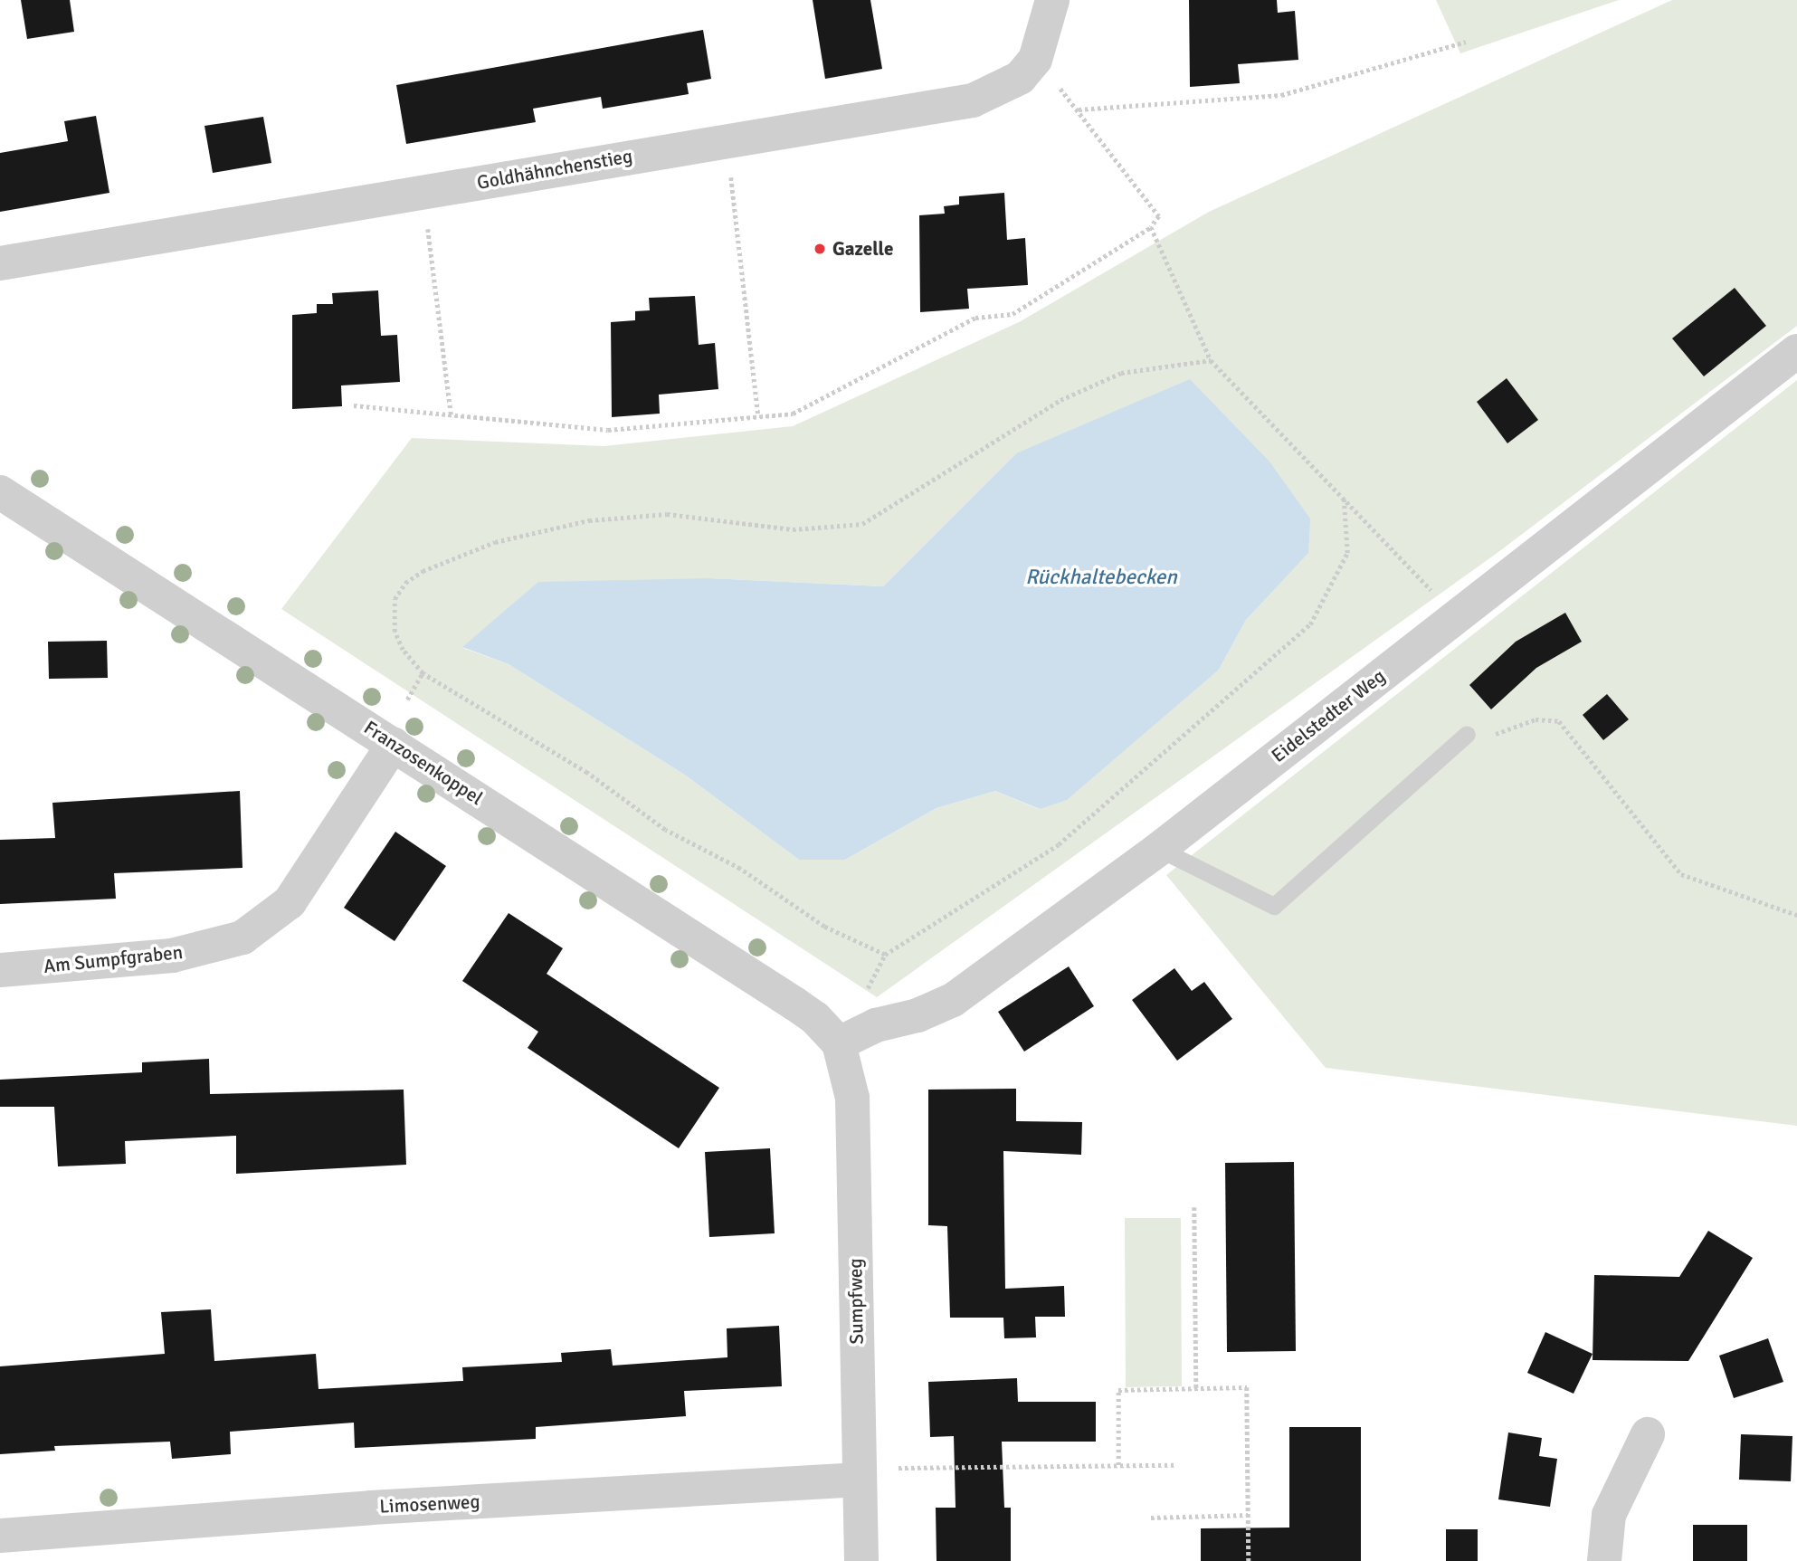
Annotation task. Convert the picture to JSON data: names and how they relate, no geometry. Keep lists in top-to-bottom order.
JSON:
{
  "streets": {
    "street": [
      "Goldhähnchenstieg",
      "Eidelstedter Weg",
      "Franzosenkoppel",
      "Am Sumpfgraben",
      "Sumpfweg",
      "Limosenweg"
    ]
  },
  "crossings": [
    ["Eidelstedter Weg", "Franzosenkoppel"],
    ["Eidelstedter Weg", "Sumpfweg"],
    ["Franzosenkoppel", "Am Sumpfgraben"],
    ["Franzosenkoppel", "Sumpfweg"],
    ["Sumpfweg", "Limosenweg"]
  ],
  "water": ["Rückhaltebecken"],
  "places": ["Gazelle"]
}
